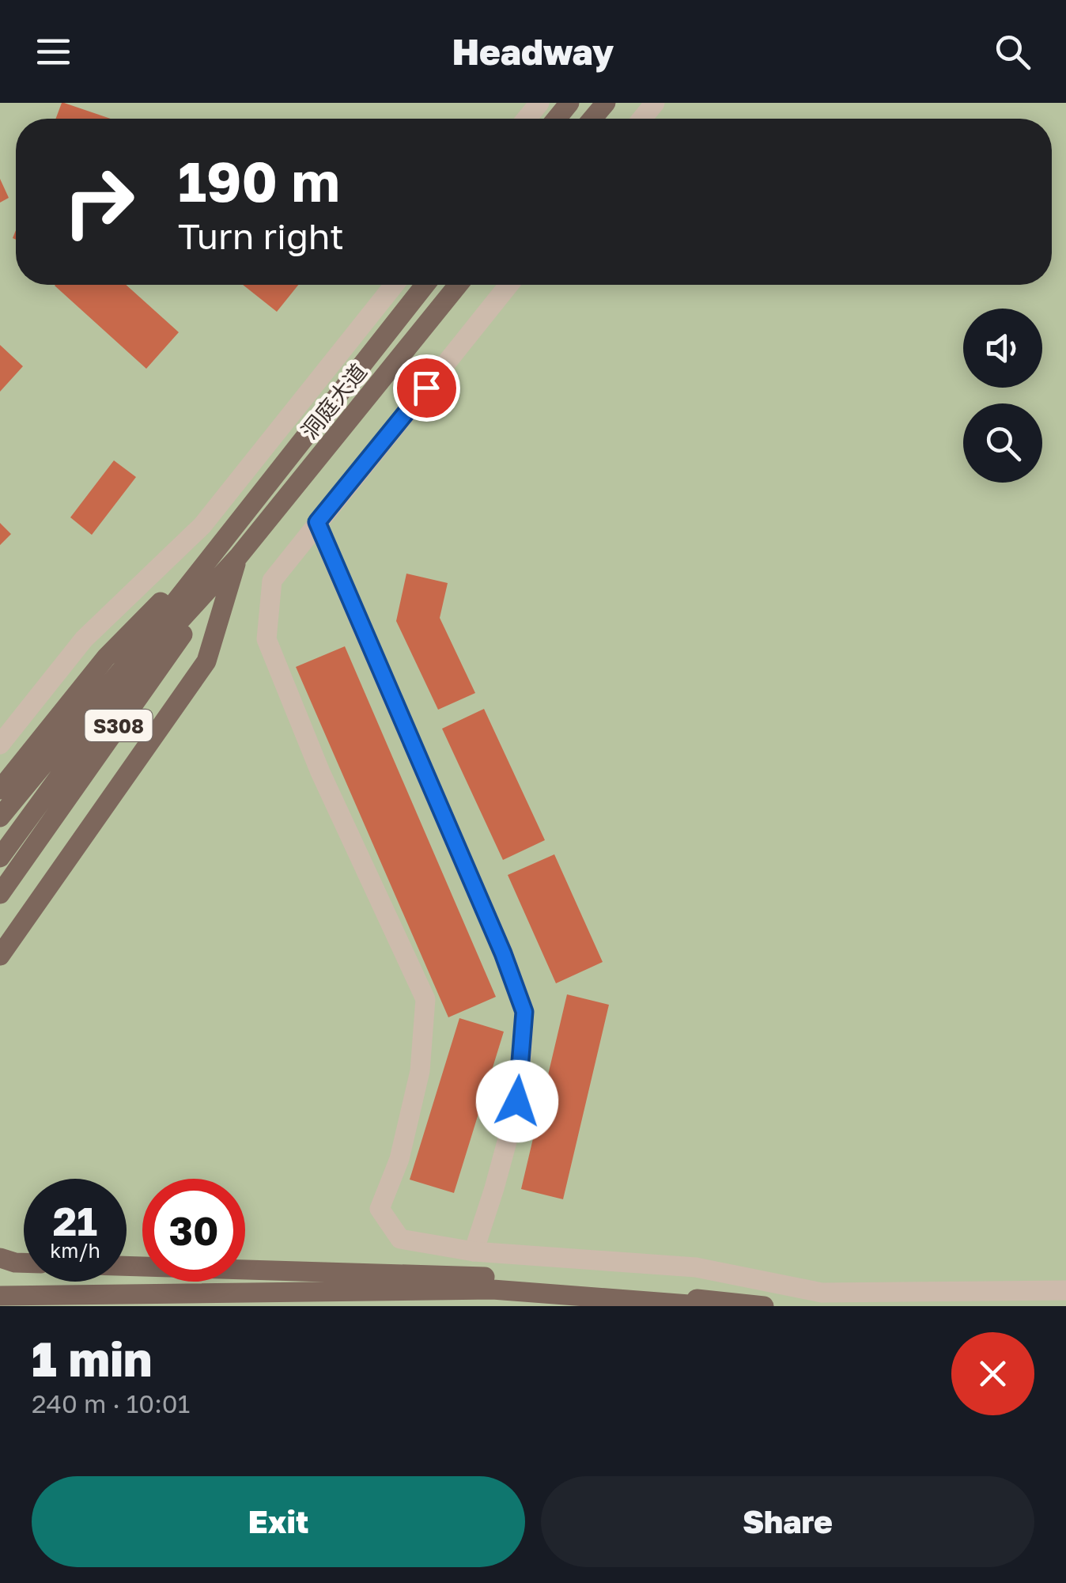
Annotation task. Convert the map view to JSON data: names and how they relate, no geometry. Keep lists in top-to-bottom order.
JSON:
{
  "streets": {
    "main road": ["洞庭大道", "S308"]
  },
  "crossings": [
    ["洞庭大道", "S308"]
  ],
  "page": {
    "header": "Headway",
    "turn": ["190 m", "Turn right"],
    "speed": "21 km/h",
    "limit": "30",
    "heading": ["1 min", "240 m · 10:01"],
    "buttons": ["Exit", "Share"]
  }
}
